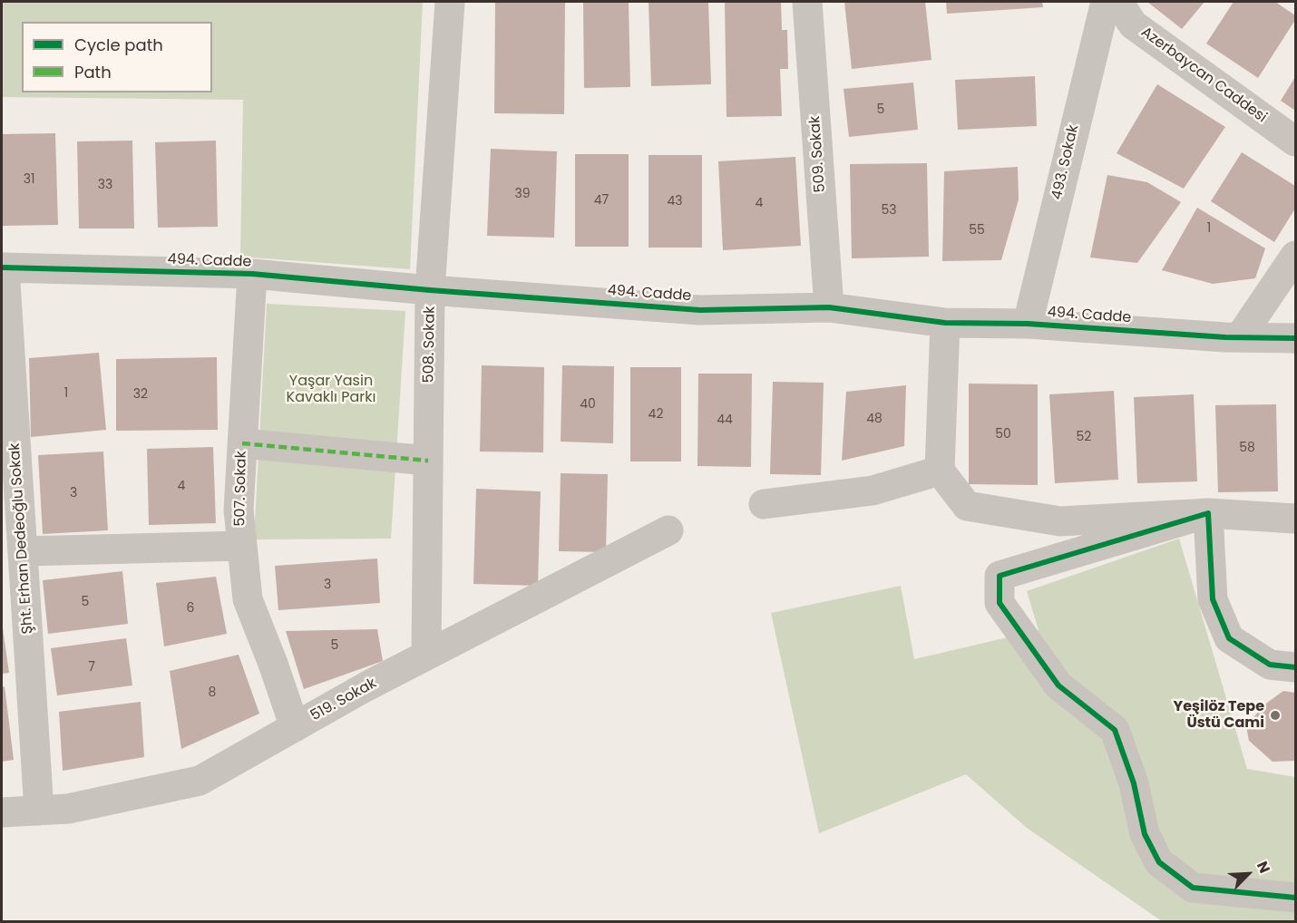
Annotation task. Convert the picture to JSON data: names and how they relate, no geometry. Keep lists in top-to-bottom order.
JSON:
{
  "streets": {
    "street": [
      "Azerbaycan Caddesi",
      "509. Sokak",
      "493. Sokak",
      "494. Cadde",
      "508. Sokak",
      "507. Sokak",
      "Şht. Erhan Dedeoğlu Sokak",
      "519. Sokak"
    ]
  },
  "crossings": [
    ["509. Sokak", "494. Cadde"],
    ["493. Sokak", "494. Cadde"],
    ["494. Cadde", "508. Sokak"],
    ["494. Cadde", "507. Sokak"],
    ["494. Cadde", "Şht. Erhan Dedeoğlu Sokak"],
    ["508. Sokak", "519. Sokak"],
    ["507. Sokak", "519. Sokak"],
    ["Şht. Erhan Dedeoğlu Sokak", "519. Sokak"]
  ],
  "parks": ["Yaşar Yasin Kavaklı Parkı"],
  "places": ["Yeşilöz Tepe Üstü Cami"],
  "house_numbers": [
    "5",
    "31",
    "33",
    "39",
    "47",
    "43",
    "4",
    "53",
    "1",
    "55",
    "1",
    "32",
    "40",
    "42",
    "48",
    "44",
    "50",
    "52",
    "58",
    "4",
    "3",
    "3",
    "5",
    "6",
    "5",
    "7",
    "8"
  ],
  "legend": ["Cycle path", "Path"],
  "north": "top right"
}
